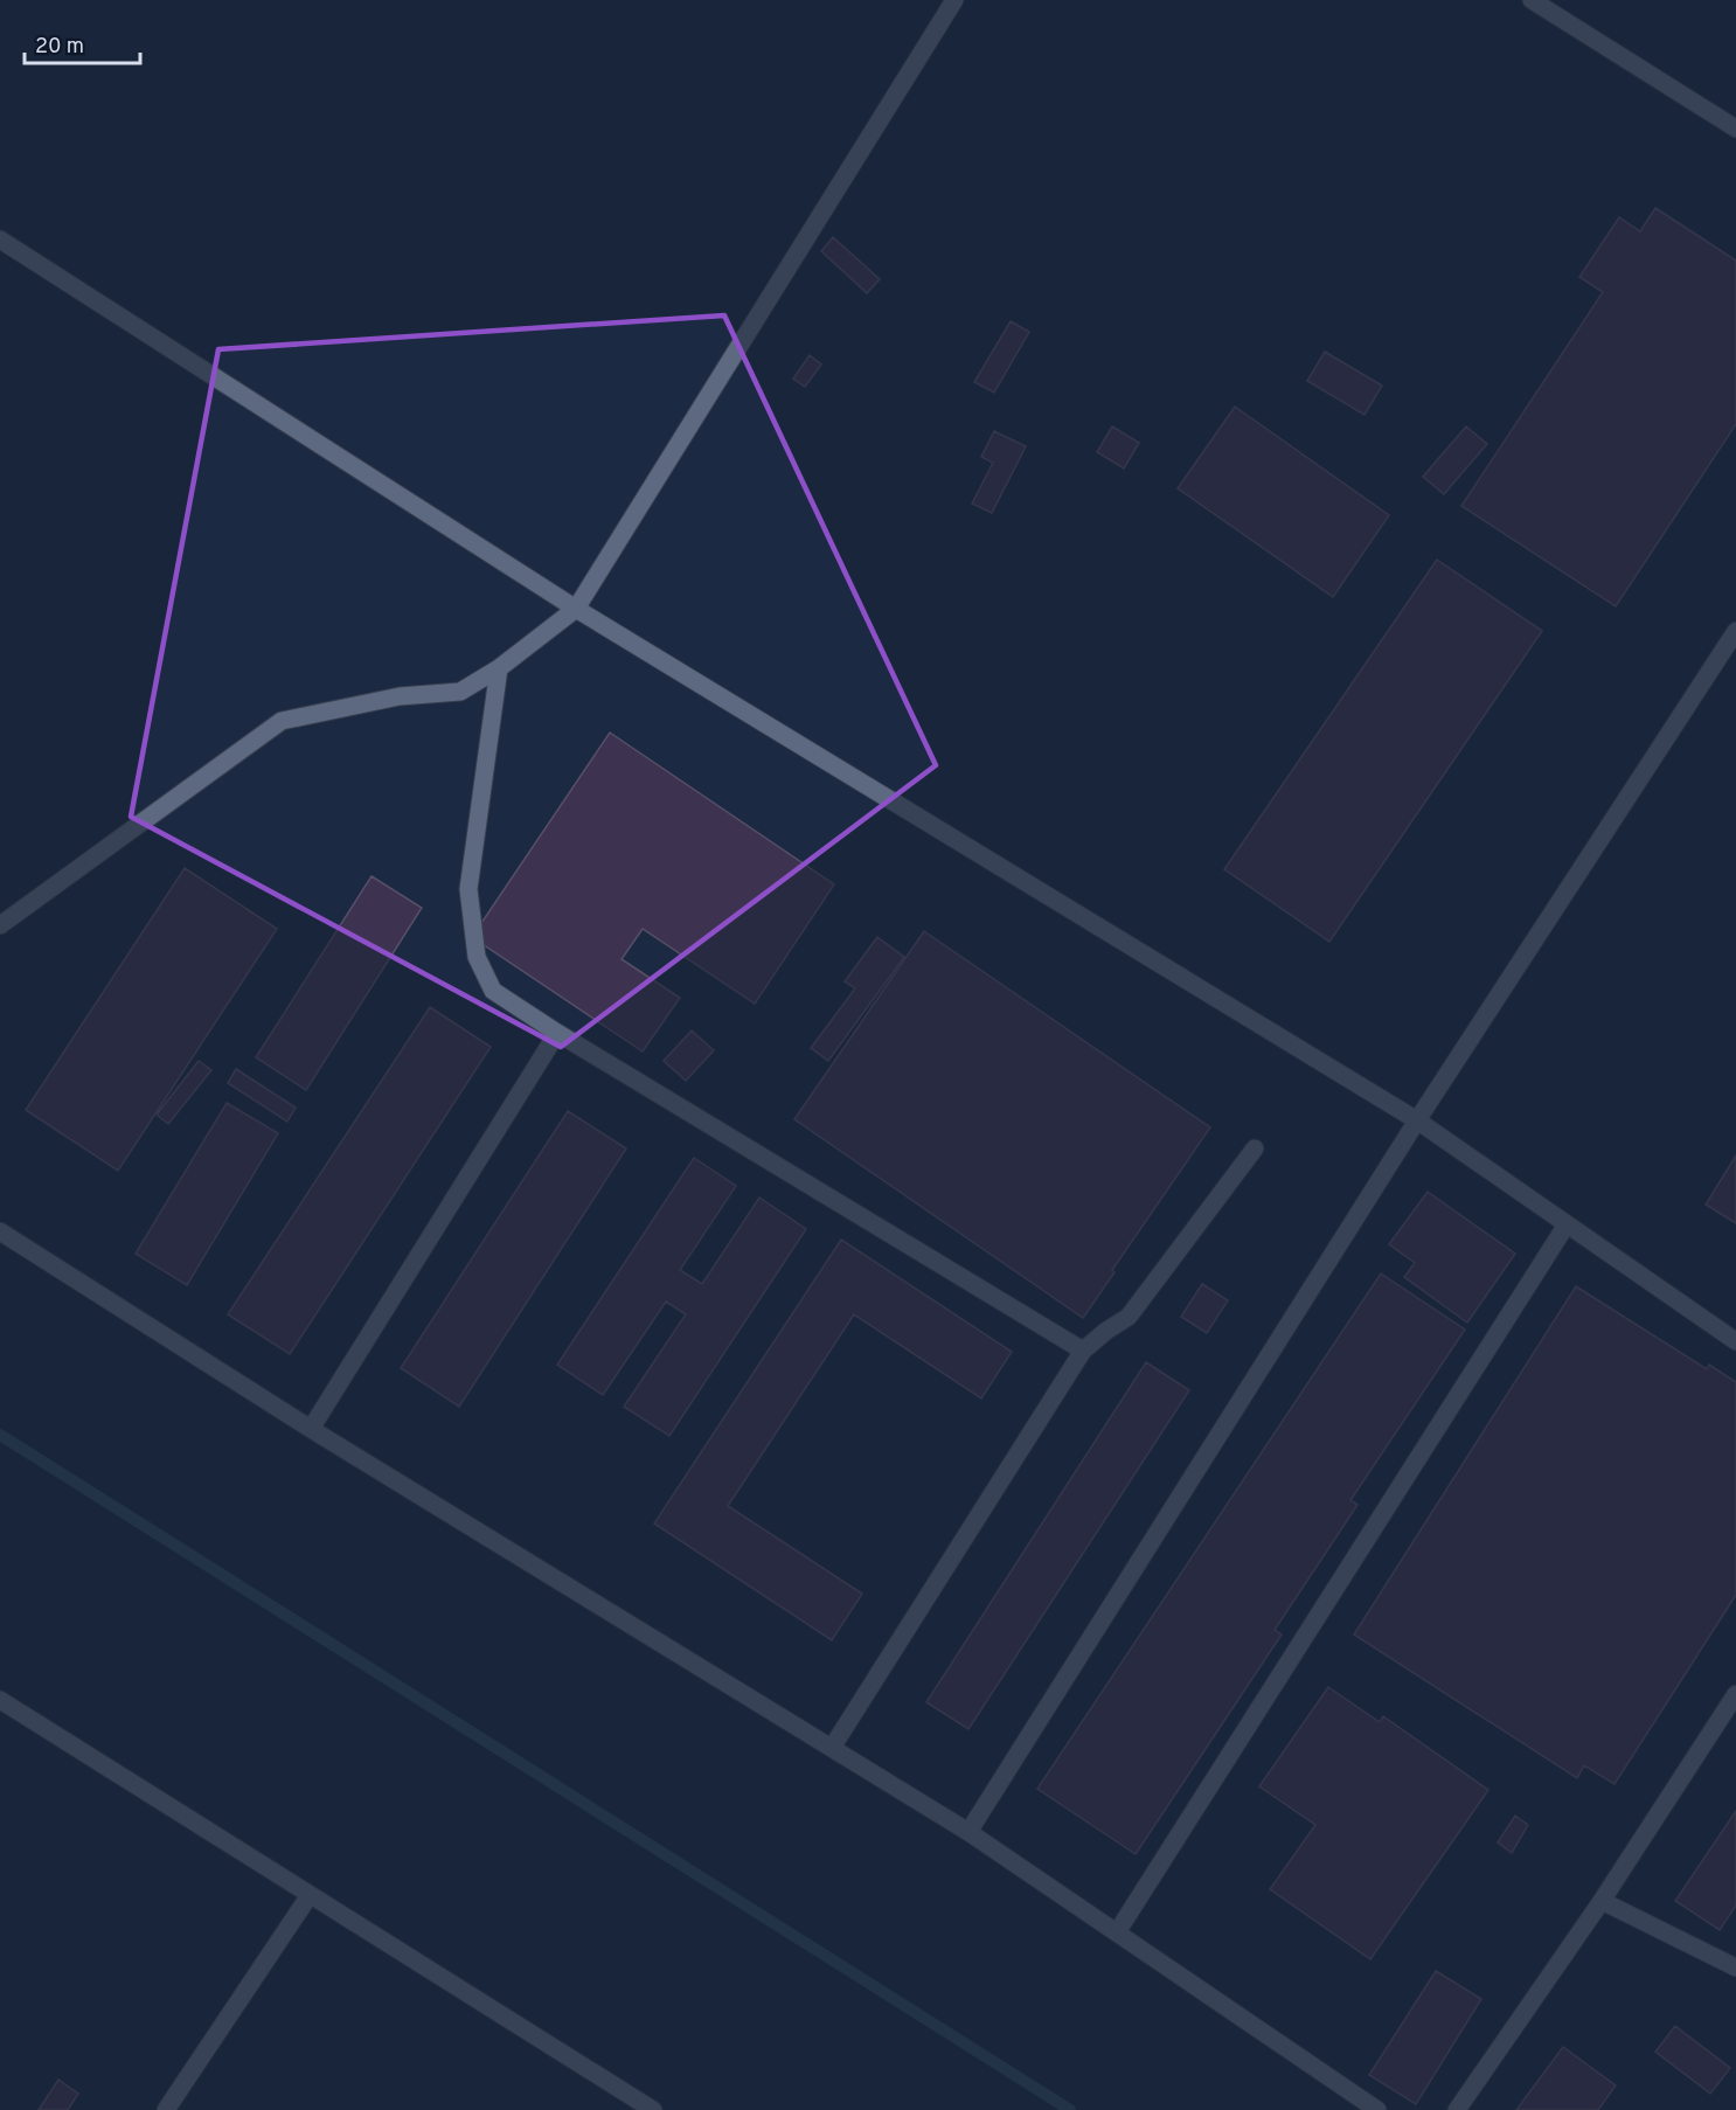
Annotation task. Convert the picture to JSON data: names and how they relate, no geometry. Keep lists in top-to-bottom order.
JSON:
{
  "scale_bar": "20 m"
}
